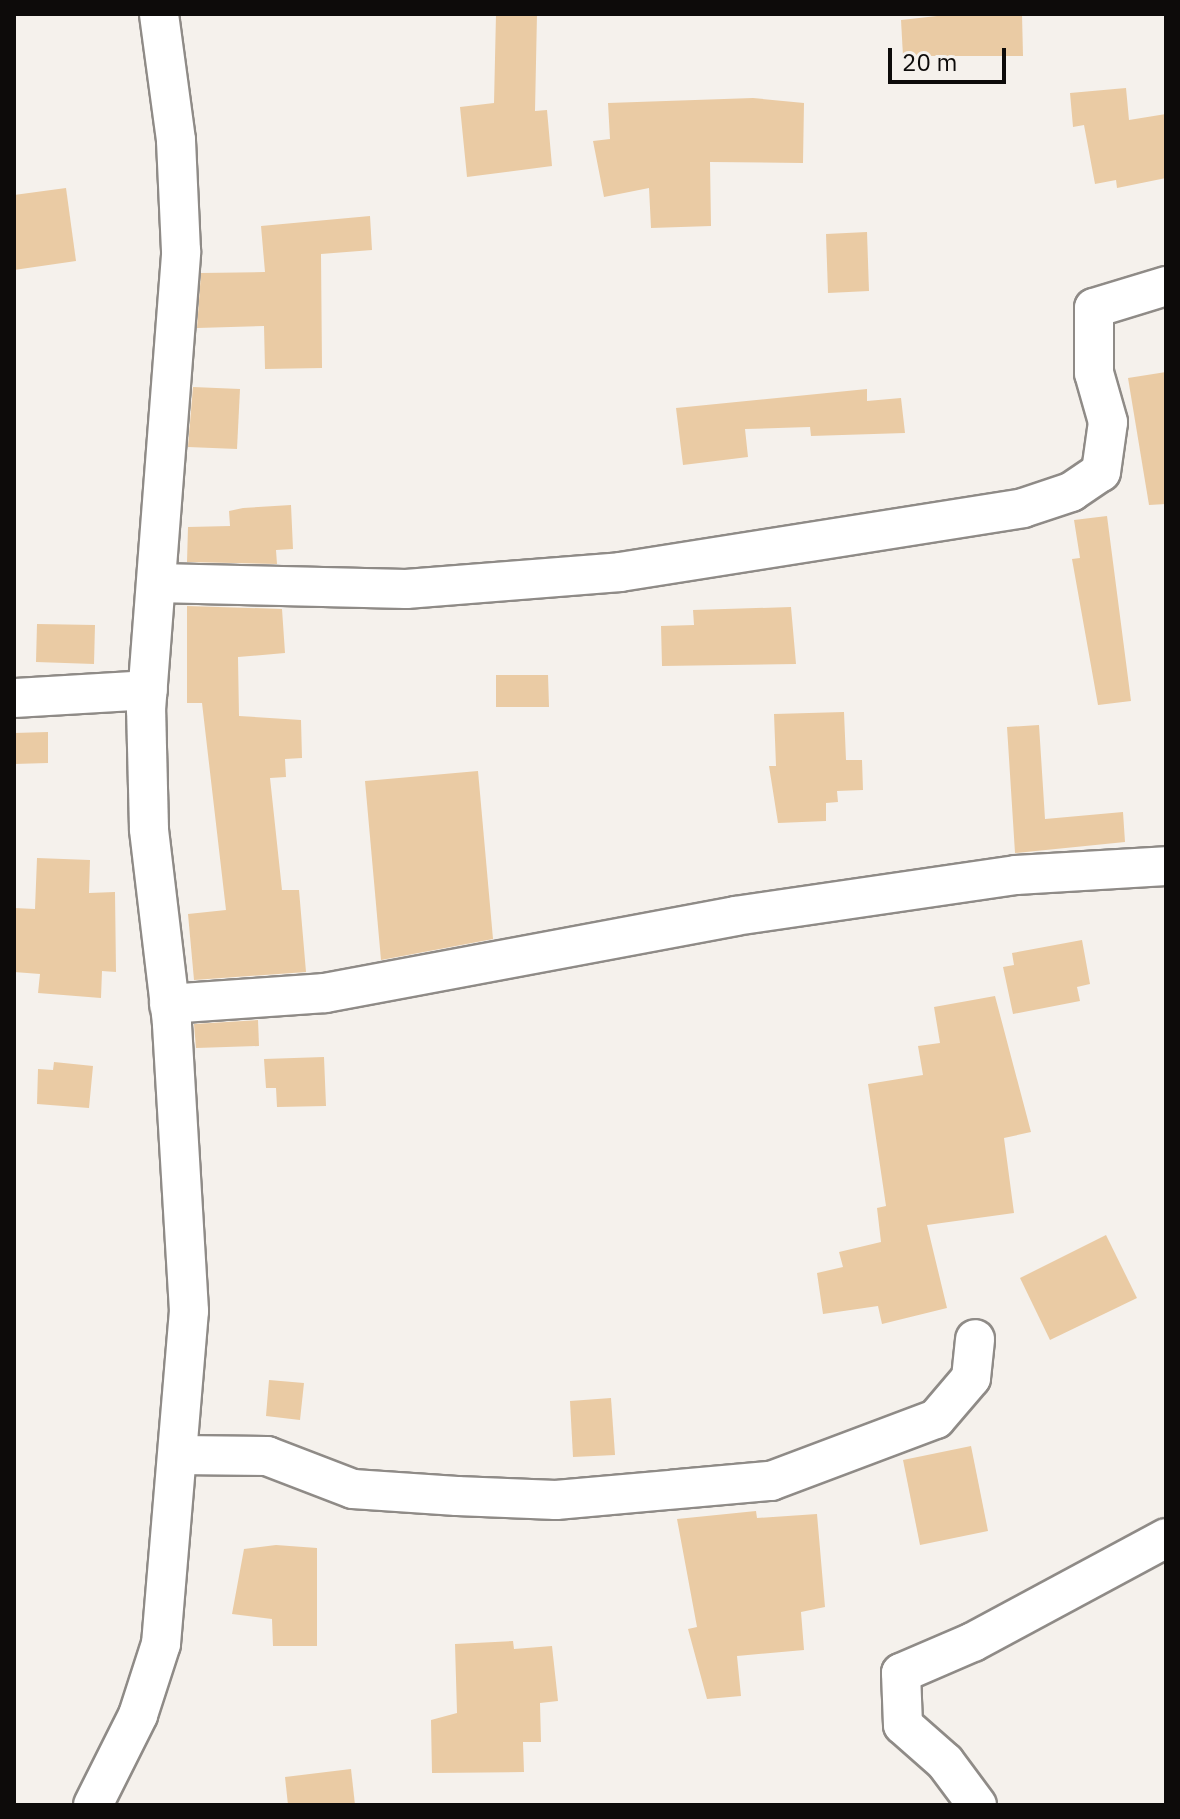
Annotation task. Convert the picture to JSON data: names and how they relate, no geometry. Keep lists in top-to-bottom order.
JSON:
{
  "scale_bar": "20 m"
}
